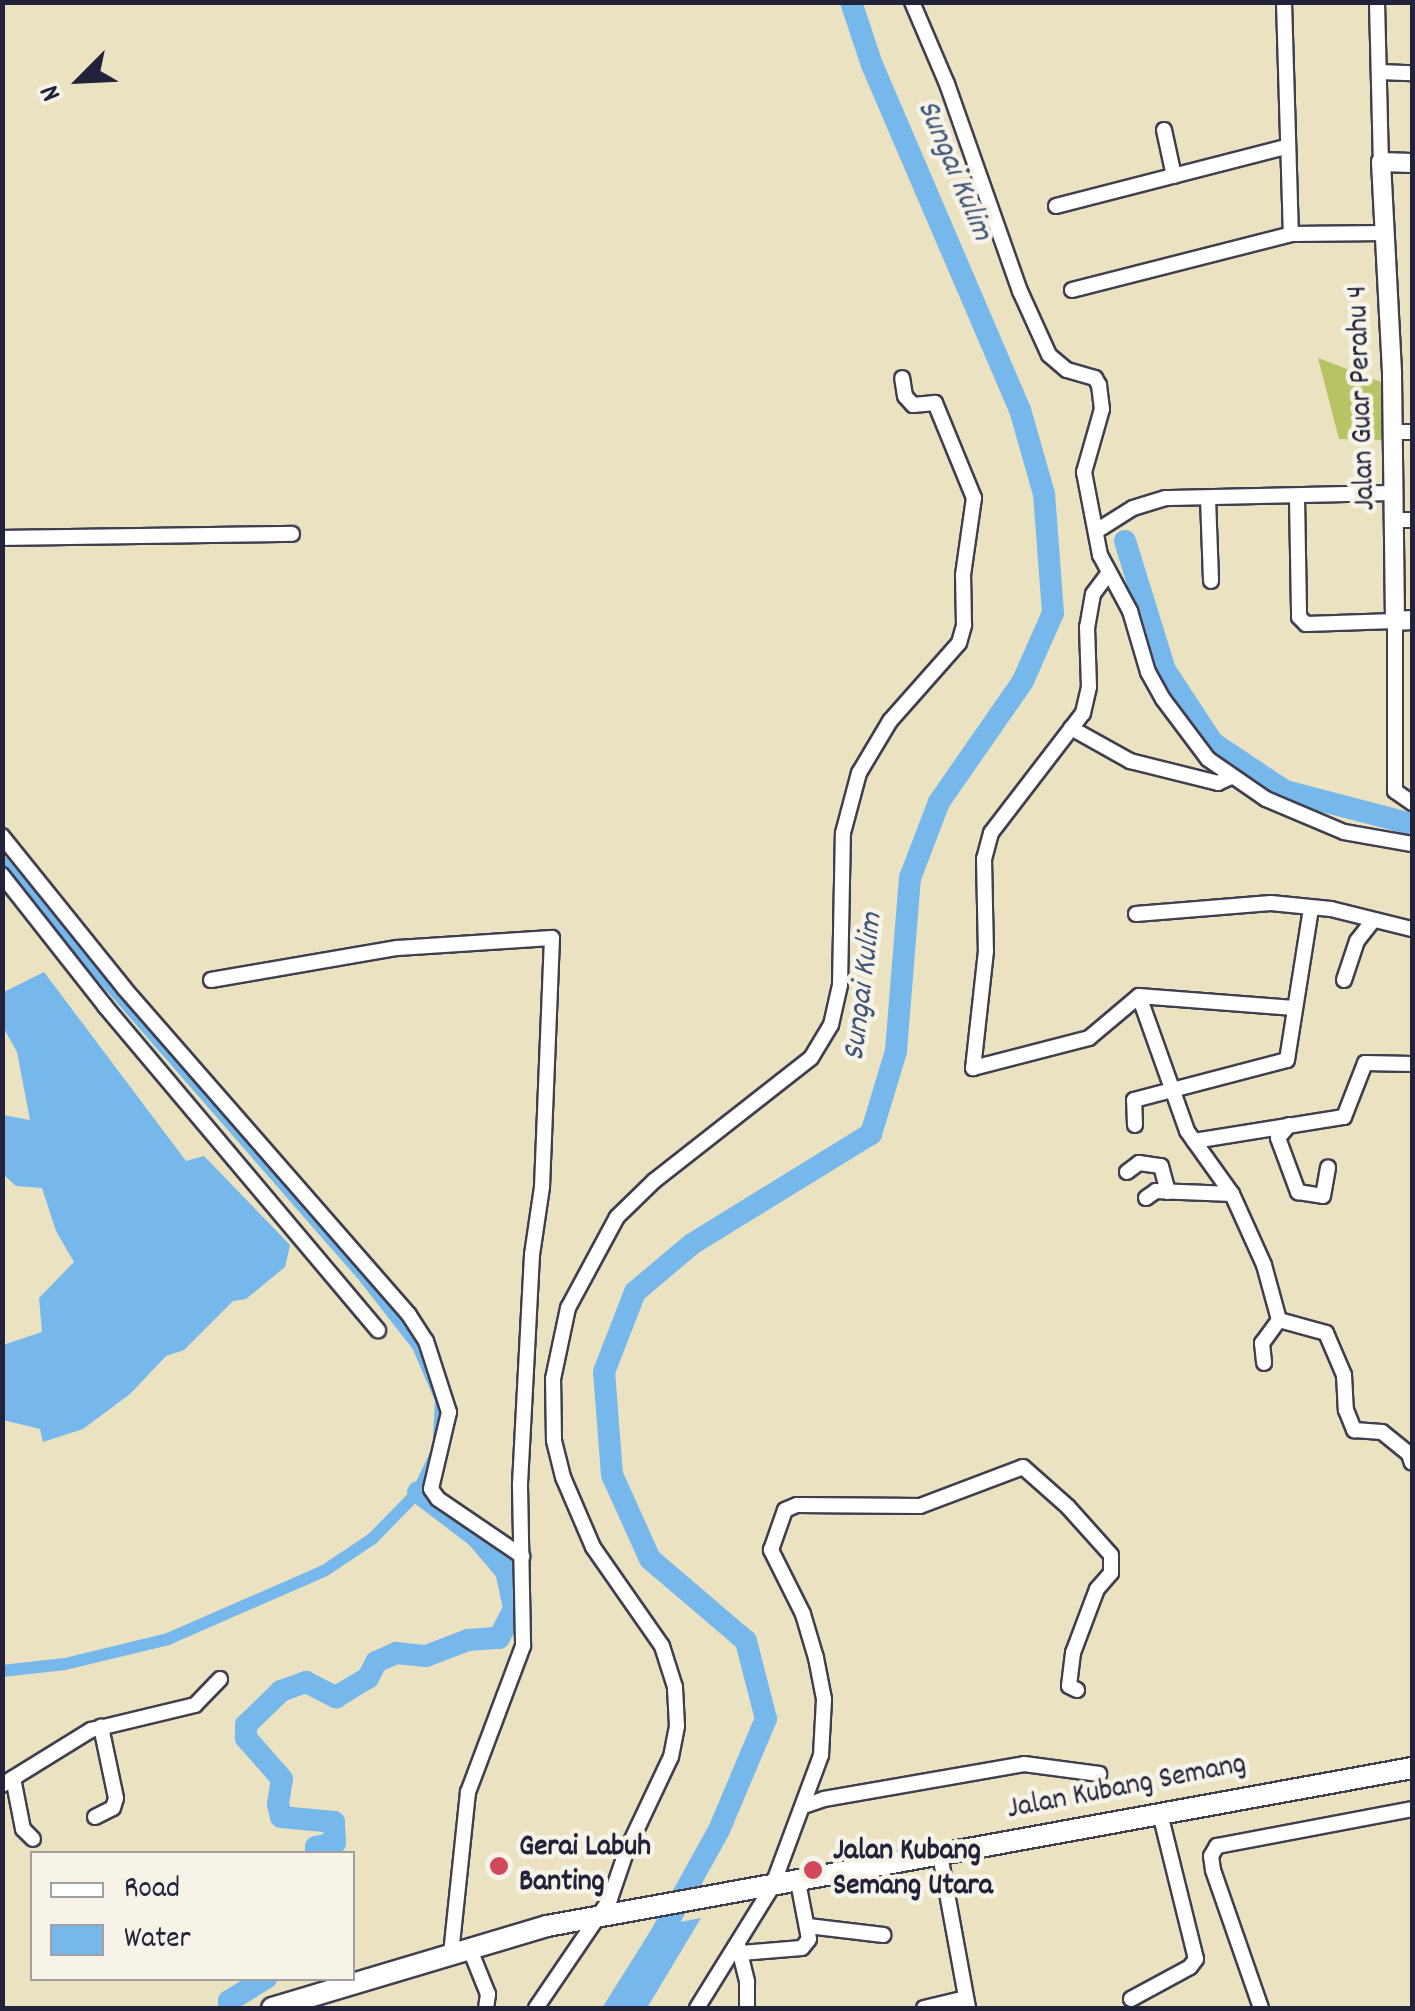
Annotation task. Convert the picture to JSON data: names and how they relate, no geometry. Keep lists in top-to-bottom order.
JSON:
{
  "streets": {
    "main road": ["Jalan Kubang Semang"],
    "street": ["Jalan Guar Perahu 4"]
  },
  "water": ["Sungai Kulim"],
  "places": ["Gerai Labuh Banting", "Jalan Kubang Semang Utara"],
  "legend": ["Road", "Water"],
  "north": "bottom left"
}
